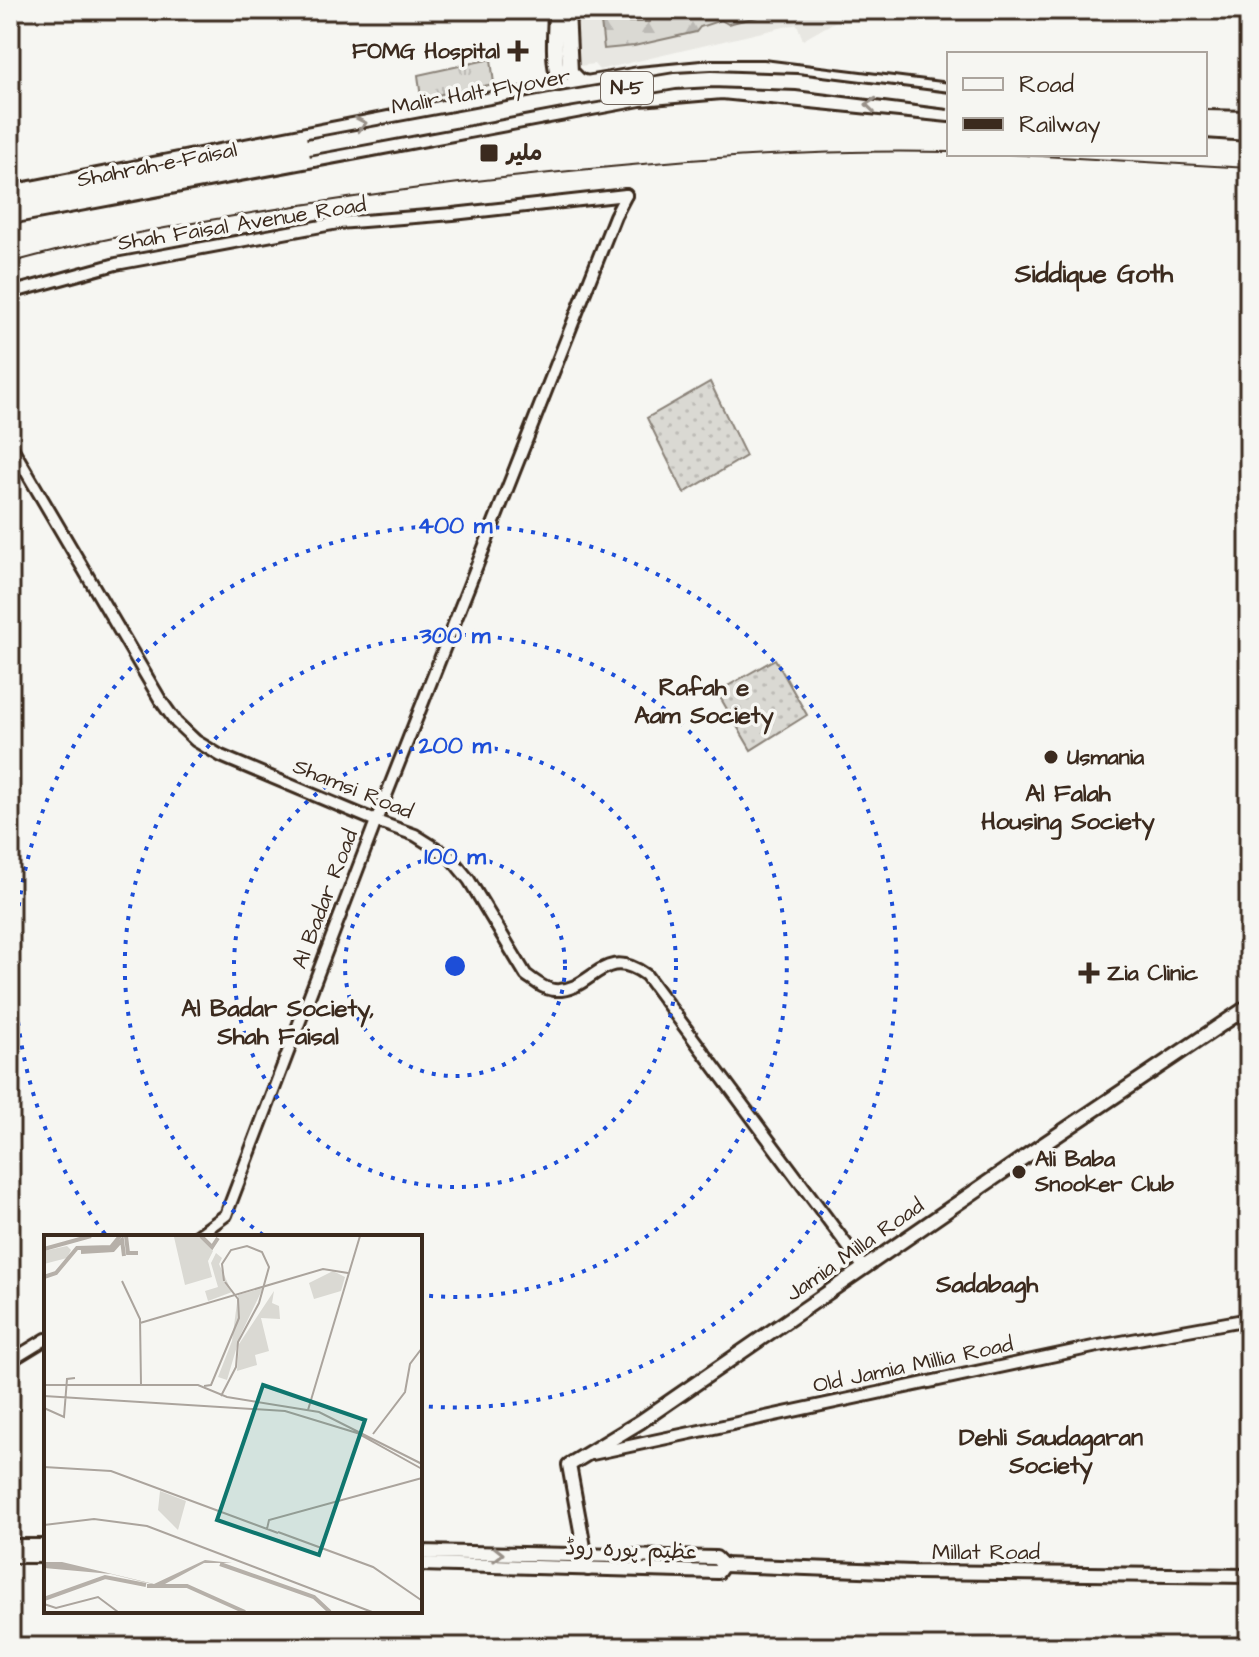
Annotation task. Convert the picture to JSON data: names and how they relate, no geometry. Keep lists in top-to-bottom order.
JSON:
{
  "streets": {
    "highway": ["N-5", "Malir Halt Flyover", "Shahrah-e-Faisal"],
    "main road": ["Jamia Milla Road", "عظیم پورہ روڈ", "Millat Road"],
    "street": [
      "Shah Faisal Avenue Road",
      "Shamsi Road",
      "Al Badar Road",
      "Old Jamia Millia Road"
    ]
  },
  "crossings": [
    ["Malir Halt Flyover", "Shahrah-e-Faisal"],
    ["Shah Faisal Avenue Road", "Al Badar Road"],
    ["Shamsi Road", "Al Badar Road"],
    ["Shamsi Road", "Jamia Milla Road"],
    ["Jamia Milla Road", "Old Jamia Millia Road"],
    ["عظیم پورہ روڈ", "Millat Road"]
  ],
  "districts": [
    "Siddique Goth",
    "Rafah e Aam Society",
    "Al Falah Housing Society",
    "Al Badar Society, Shah Faisal",
    "Sadabagh",
    "Dehli Saudagaran Society"
  ],
  "places": {
    "health": ["FOMG Hospital", "Zia Clinic"],
    "transit": ["ملیر"],
    "other": ["Usmania", "Ali Baba Snooker Club"]
  },
  "legend": ["Road", "Railway"],
  "rings": [
    "400 m",
    "300 m",
    "200 m",
    "100 m"
  ]
}
